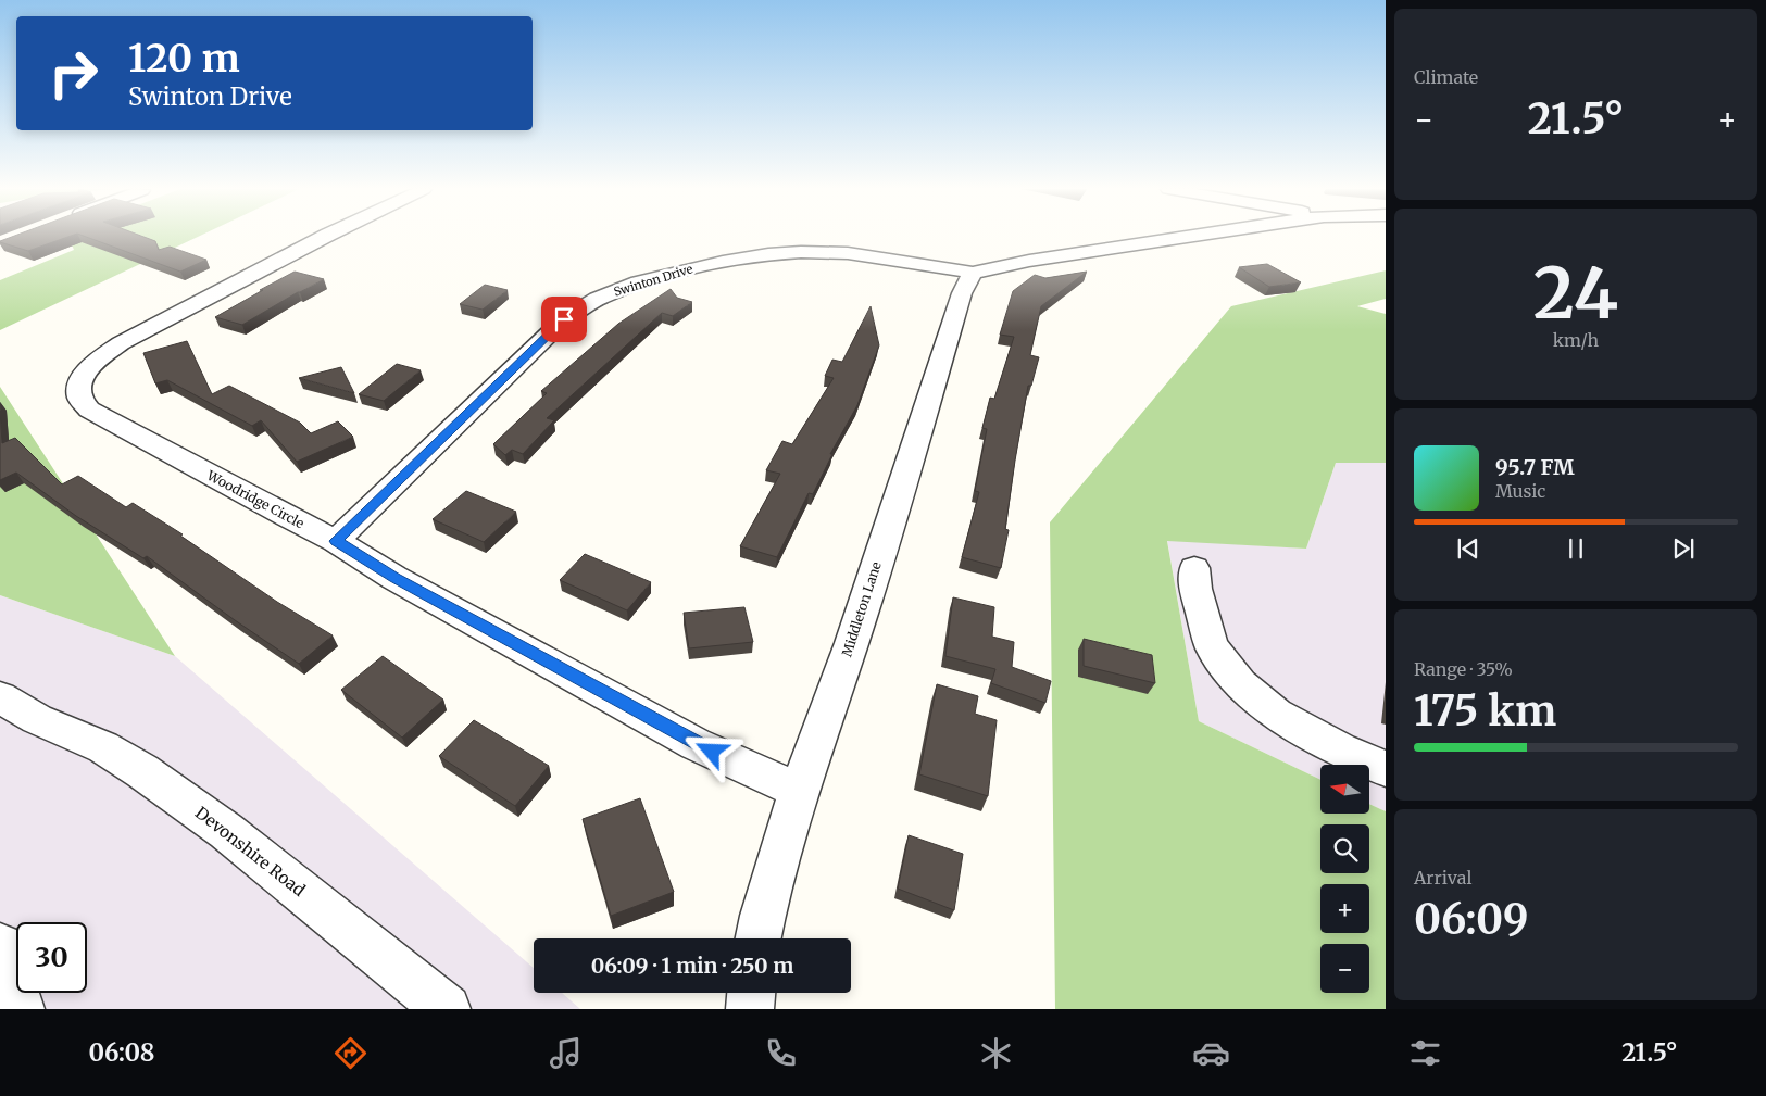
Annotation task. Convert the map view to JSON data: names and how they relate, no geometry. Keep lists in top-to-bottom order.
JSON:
{
  "streets": {
    "street": [
      "Swinton Drive",
      "Woodridge Circle",
      "Middleton Lane",
      "Devonshire Road"
    ]
  },
  "crossings": [
    ["Swinton Drive", "Woodridge Circle"],
    ["Swinton Drive", "Middleton Lane"],
    ["Woodridge Circle", "Middleton Lane"]
  ],
  "north": "left",
  "page": {
    "tile": [
      "Climate",
      ["24", "km/h"],
      ["Range · 35%", "175 km"],
      ["Arrival", "06:09"]
    ],
    "turn": ["120 m", "Swinton Drive"],
    "heat": ["−", "21.5°", "+"],
    "song": ["95.7 FM", "Music"],
    "map_buttons": ["+", "−"],
    "limit": "30",
    "trip": "06:09 · 1 min · 250 m",
    "tabs": ["06:08", "21.5°"]
  }
}
